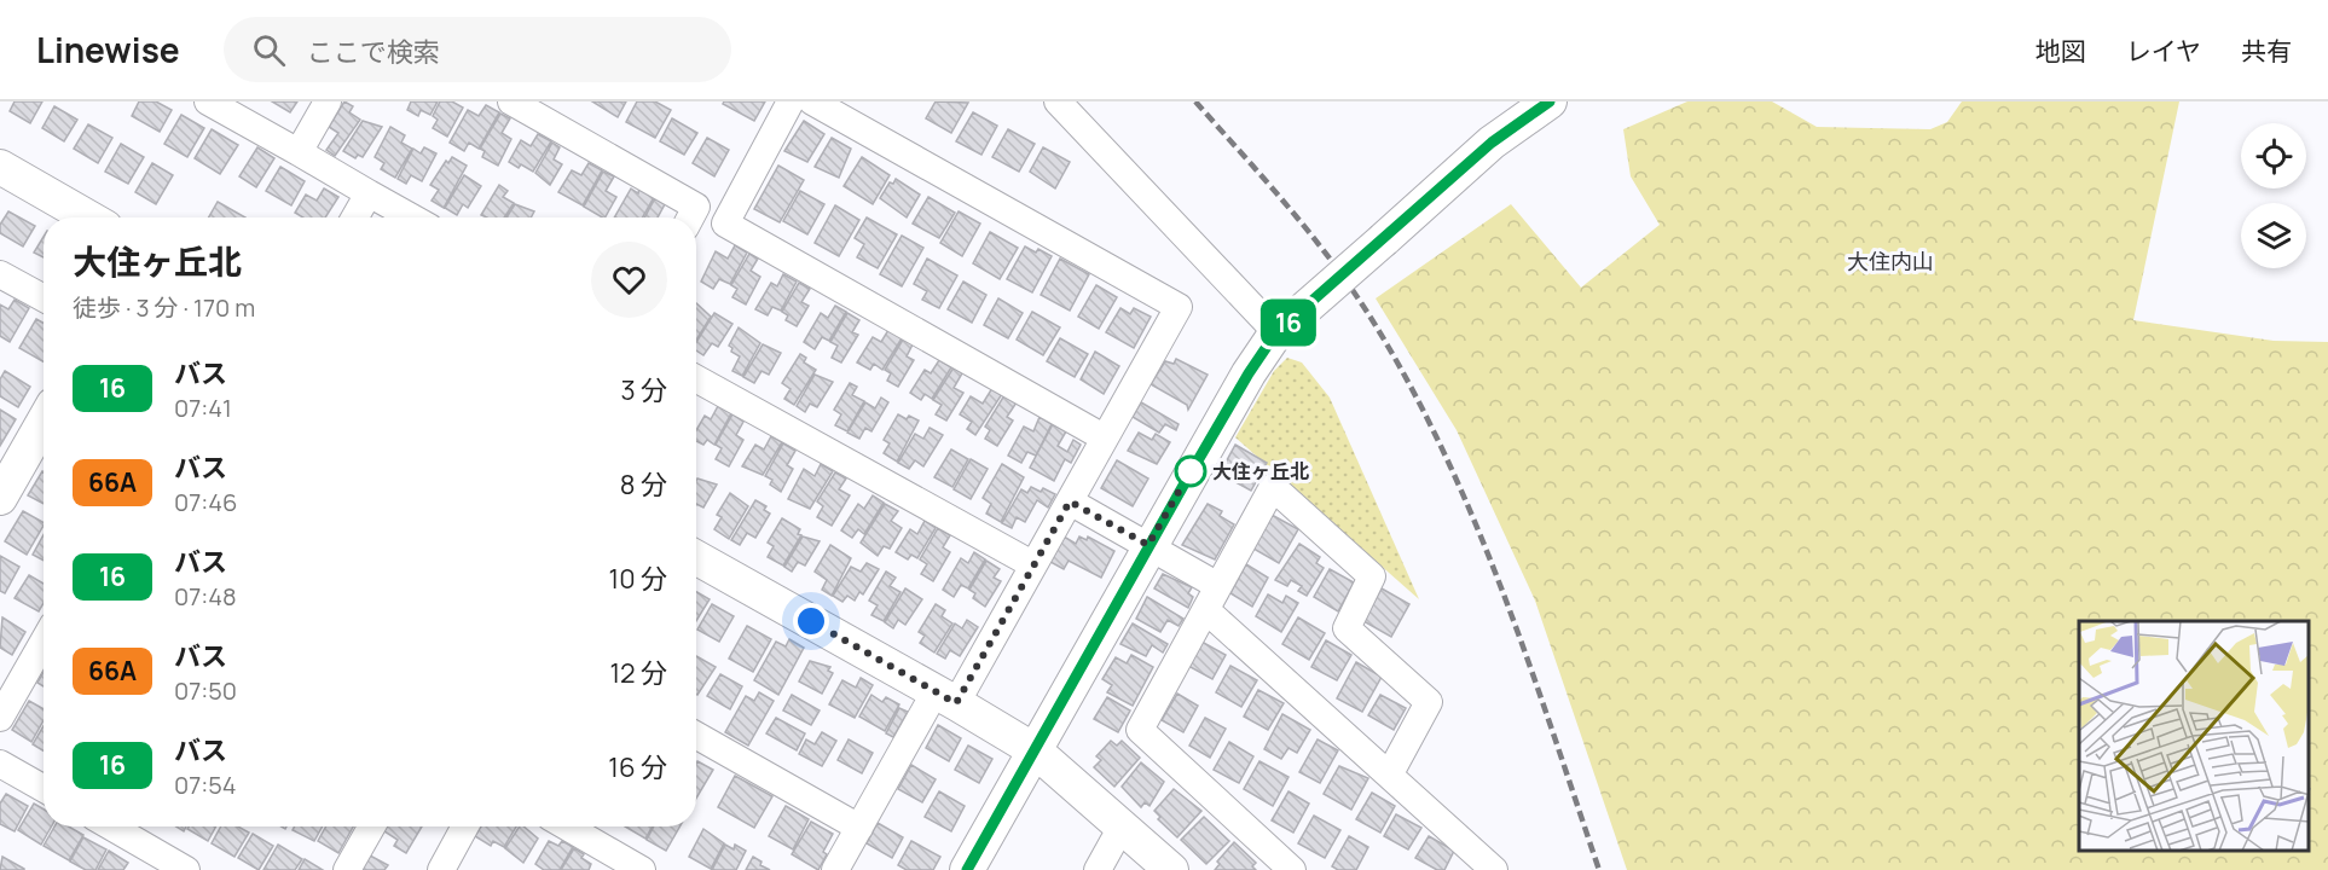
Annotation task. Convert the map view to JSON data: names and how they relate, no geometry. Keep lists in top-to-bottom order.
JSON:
{
  "districts": ["大住内山"],
  "places": ["大住ヶ丘北"],
  "lines": ["bus line 16"],
  "page": {
    "header": "Linewise",
    "search": "ここで検索",
    "nav": ["地図", "レイヤ", "共有"],
    "on_map": "16",
    "heading": ["大住ヶ丘北", "徒歩 · 3 分 · 170 m"],
    "list": [
      {
        "mark": "16",
        "name": "バス",
        "note": "07:41",
        "value": "3 分"
      },
      {
        "mark": "66A",
        "name": "バス",
        "note": "07:46",
        "value": "8 分"
      },
      {
        "mark": "16",
        "name": "バス",
        "note": "07:48",
        "value": "10 分"
      },
      {
        "mark": "66A",
        "name": "バス",
        "note": "07:50",
        "value": "12 分"
      },
      {
        "mark": "16",
        "name": "バス",
        "note": "07:54",
        "value": "16 分"
      }
    ]
  }
}
